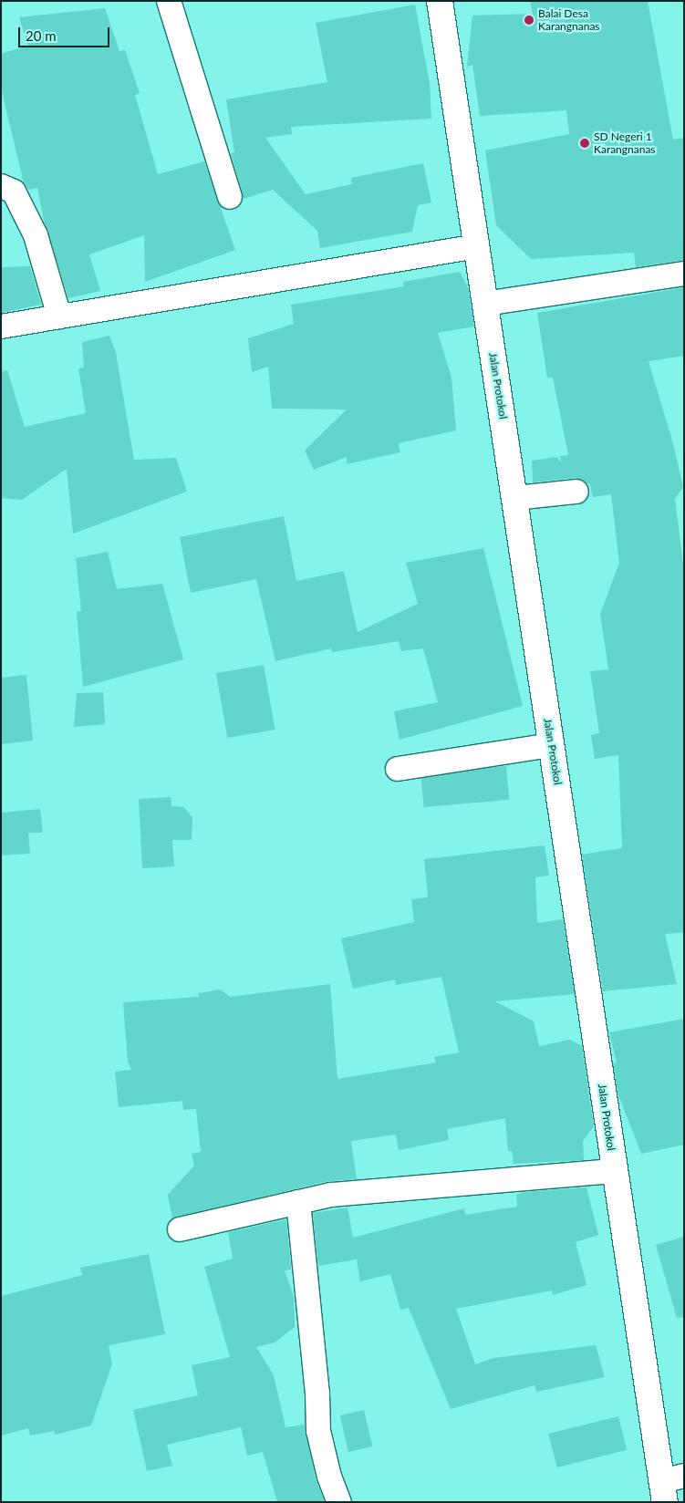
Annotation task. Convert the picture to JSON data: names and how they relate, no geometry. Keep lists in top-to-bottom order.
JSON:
{
  "streets": {
    "street": ["Jalan Protokol"]
  },
  "places": ["Balai Desa Karangnanas", "SD Negeri 1 Karangnanas"],
  "scale_bar": "20 m"
}
